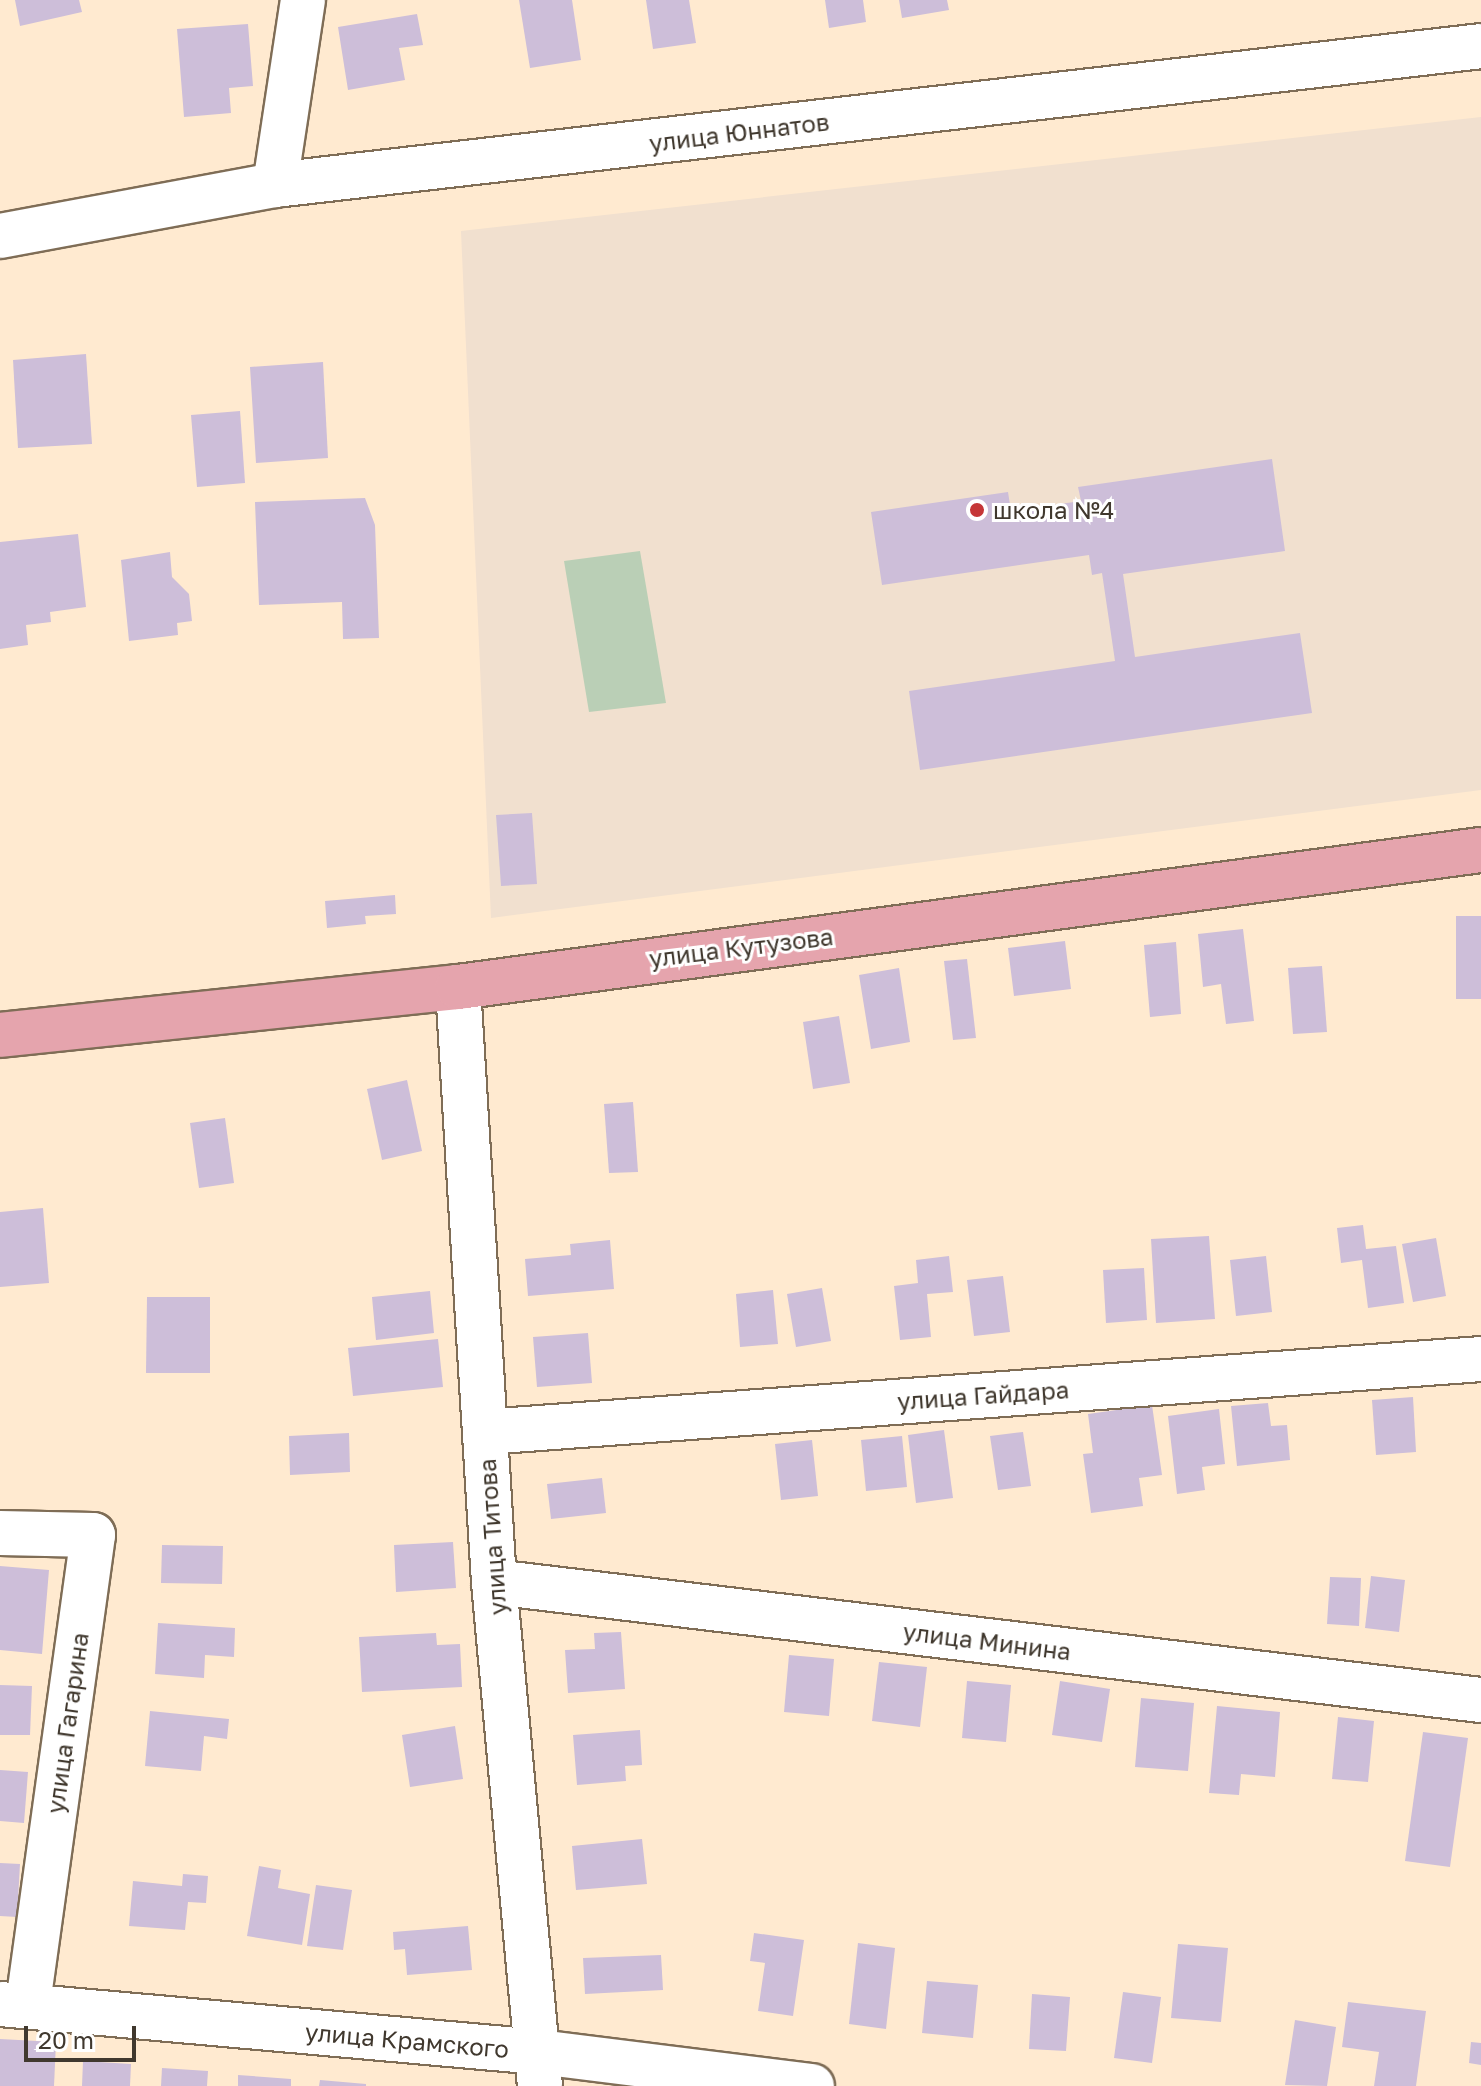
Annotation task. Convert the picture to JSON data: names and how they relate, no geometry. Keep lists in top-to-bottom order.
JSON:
{
  "streets": {
    "main road": ["улица Кутузова"],
    "street": [
      "улица Юннатов",
      "улица Гайдара",
      "улица Титова",
      "улица Минина",
      "улица Гагарина",
      "улица Крамского"
    ]
  },
  "crossings": [
    ["улица Кутузова", "улица Титова"],
    ["улица Гайдара", "улица Титова"],
    ["улица Титова", "улица Минина"],
    ["улица Титова", "улица Крамского"],
    ["улица Гагарина", "улица Крамского"]
  ],
  "places": ["школа №4"],
  "scale_bar": "20 m"
}
